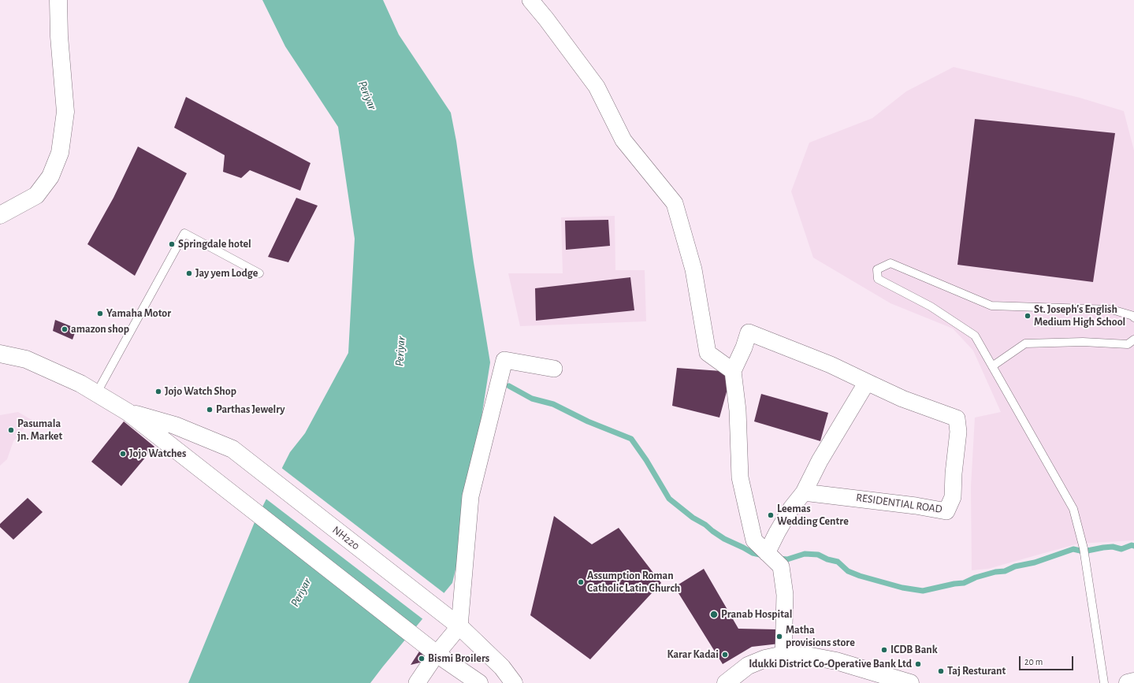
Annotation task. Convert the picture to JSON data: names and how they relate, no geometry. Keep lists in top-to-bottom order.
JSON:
{
  "streets": {
    "main road": ["NH220"],
    "street": ["RESIDENTIAL ROAD"]
  },
  "water": ["Periyar"],
  "places": [
    "Springdale hotel",
    "Jay yem Lodge",
    "Yamaha Motor",
    "St. Joseph's English Medium High School",
    "amazon shop",
    "Jojo Watch Shop",
    "Parthas Jewelry",
    "Pasumala jn. Market",
    "Jojo Watches",
    "Leemas Wedding Centre",
    "Assumption Roman Catholic Latin Church",
    "Pranab Hospital",
    "Matha provisions store",
    "ICDB Bank",
    "Karar Kadai",
    "Bismi Broilers",
    "Idukki District Co-Operative Bank Ltd",
    "Taj Resturant"
  ],
  "scale_bar": "20 m"
}
